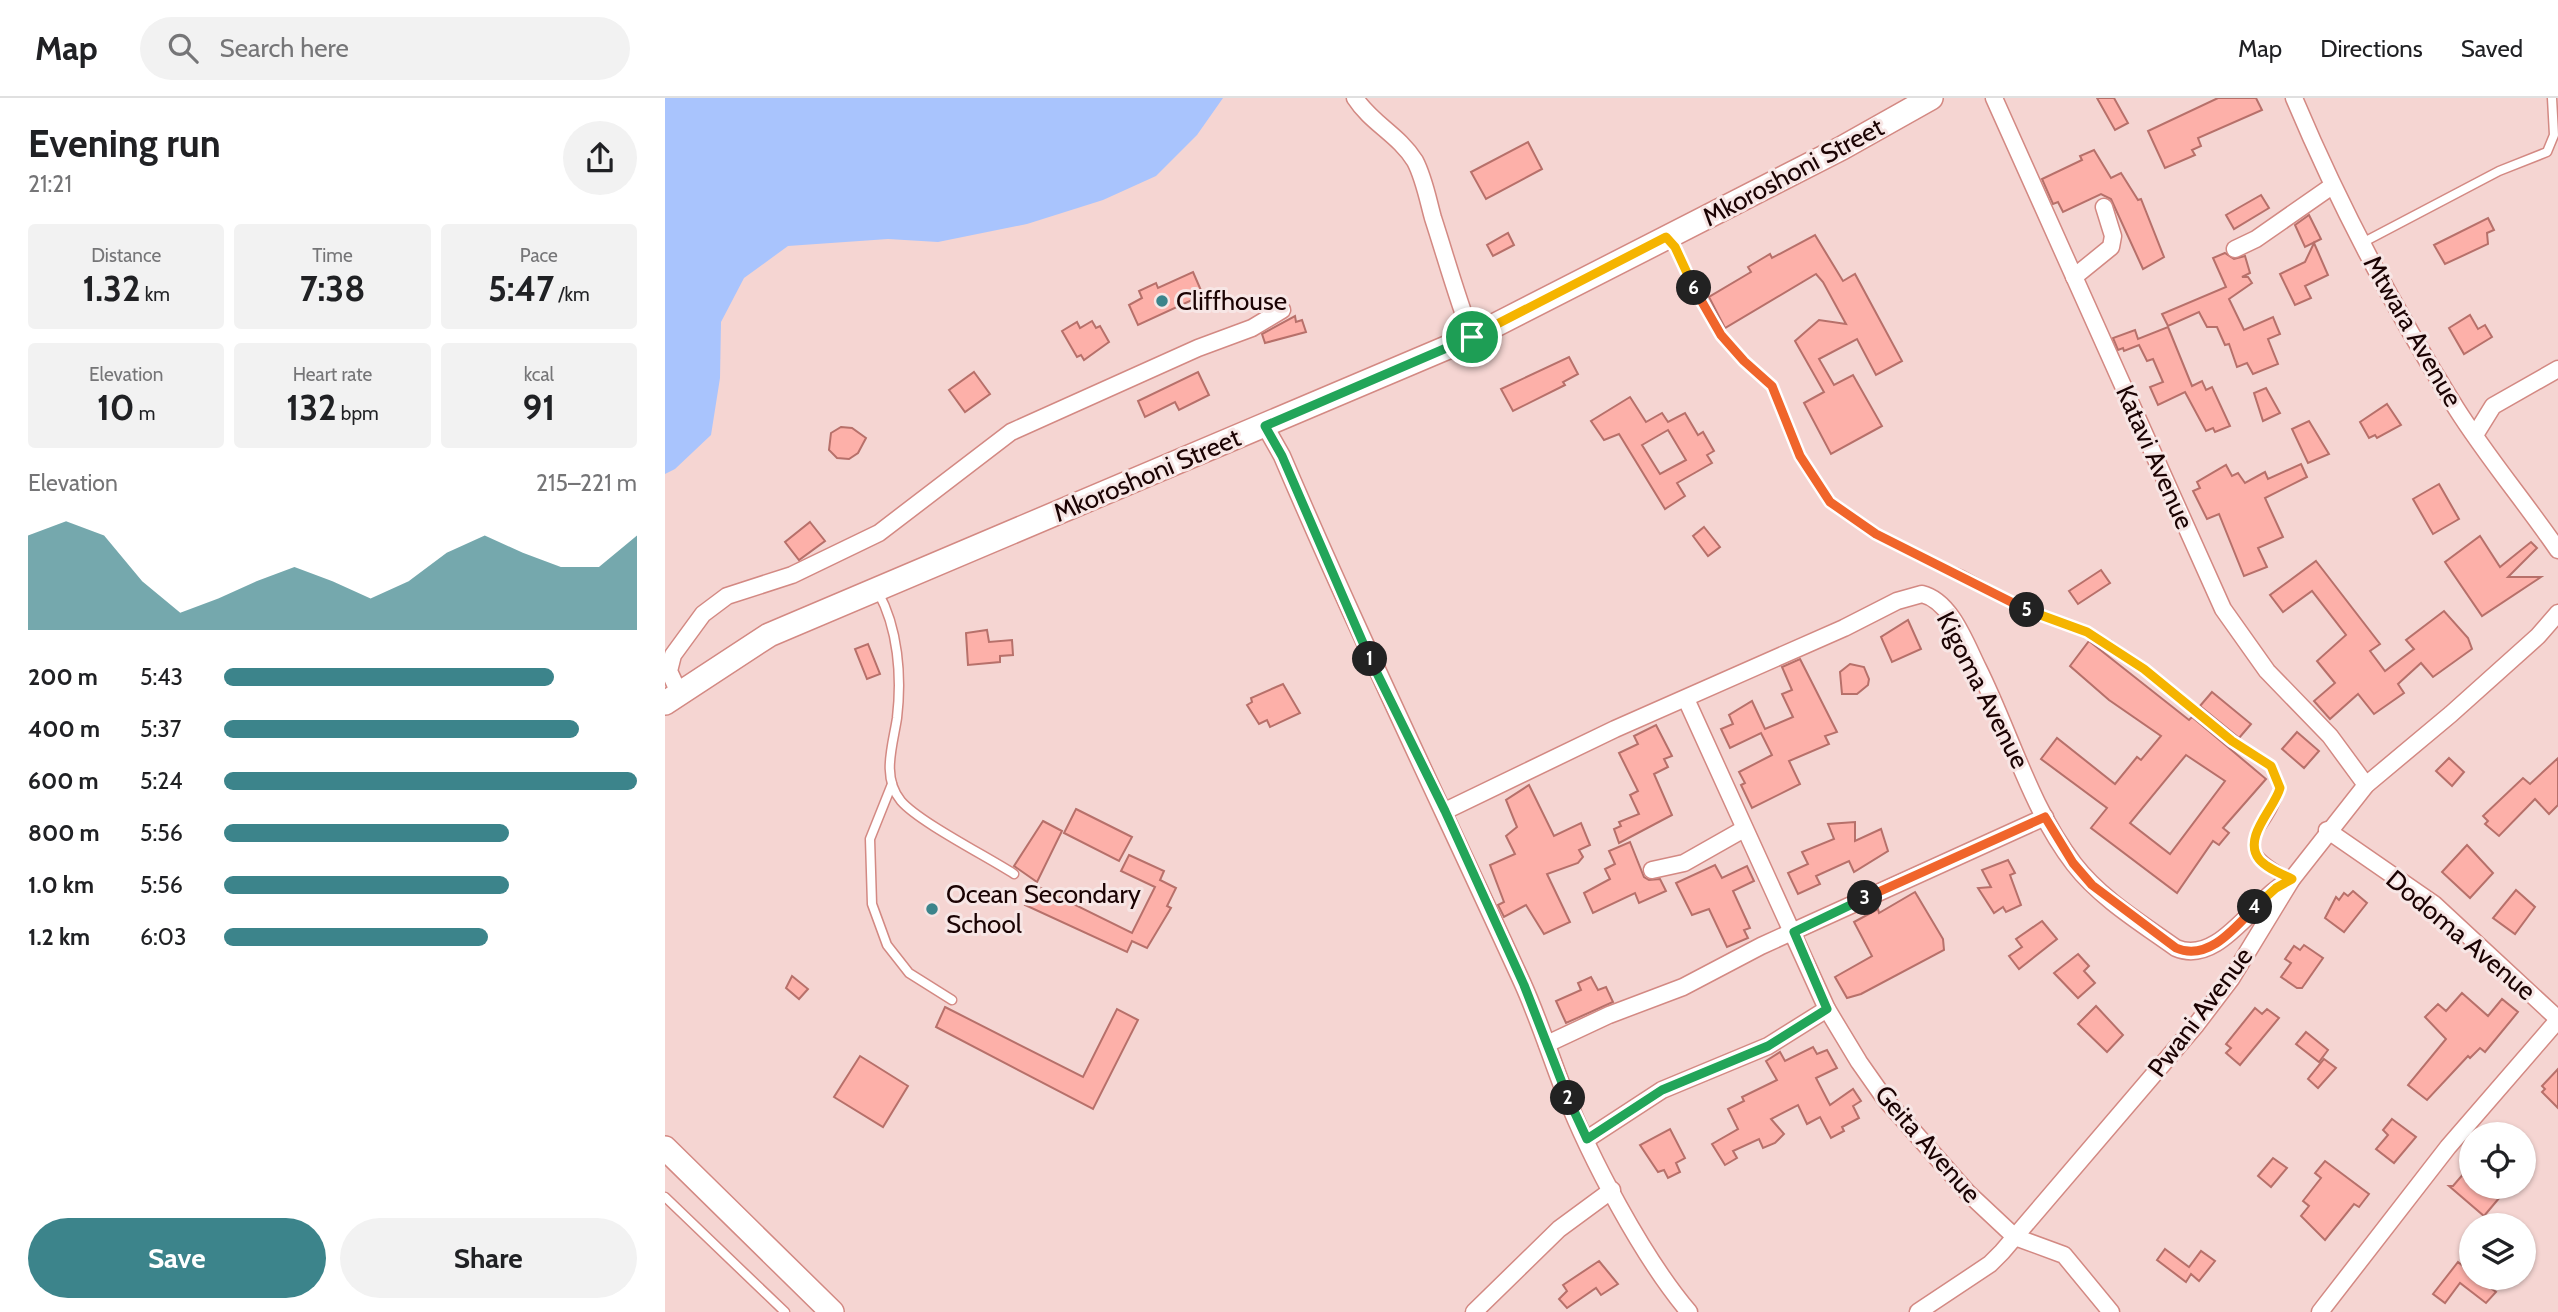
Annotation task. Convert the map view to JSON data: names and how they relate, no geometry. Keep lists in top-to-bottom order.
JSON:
{
  "streets": {
    "street": [
      "Mkoroshoni Street",
      "Mtwara Avenue",
      "Katavi Avenue",
      "Kigoma Avenue",
      "Dodoma Avenue",
      "Pwani Avenue",
      "Geita Avenue"
    ]
  },
  "crossings": [
    ["Katavi Avenue", "Pwani Avenue"],
    ["Kigoma Avenue", "Pwani Avenue"],
    ["Kigoma Avenue", "Geita Avenue"],
    ["Dodoma Avenue", "Pwani Avenue"],
    ["Pwani Avenue", "Geita Avenue"]
  ],
  "places": ["Cliffhouse", "Ocean Secondary School"],
  "page": {
    "header": "Map",
    "search": "Search here",
    "nav": ["Map", "Directions", "Saved"],
    "heading": ["Evening run", "21:21"],
    "stats": [
      ["Distance", "1.32 km"],
      ["Time", "7:38"],
      ["Pace", "5:47 /km"],
      ["Elevation", "10 m"],
      ["Heart rate", "132 bpm"],
      ["kcal", "91"]
    ],
    "pins": [
      "6",
      "5",
      "1",
      "3",
      "4",
      "2"
    ],
    "chart": ["Elevation", "215–221 m"],
    "list": [
      {
        "name": "200 m",
        "note": "5:43"
      },
      {
        "name": "400 m",
        "note": "5:37"
      },
      {
        "name": "600 m",
        "note": "5:24"
      },
      {
        "name": "800 m",
        "note": "5:56"
      },
      {
        "name": "1.0 km",
        "note": "5:56"
      },
      {
        "name": "1.2 km",
        "note": "6:03"
      }
    ],
    "buttons": ["Save", "Share"]
  }
}
